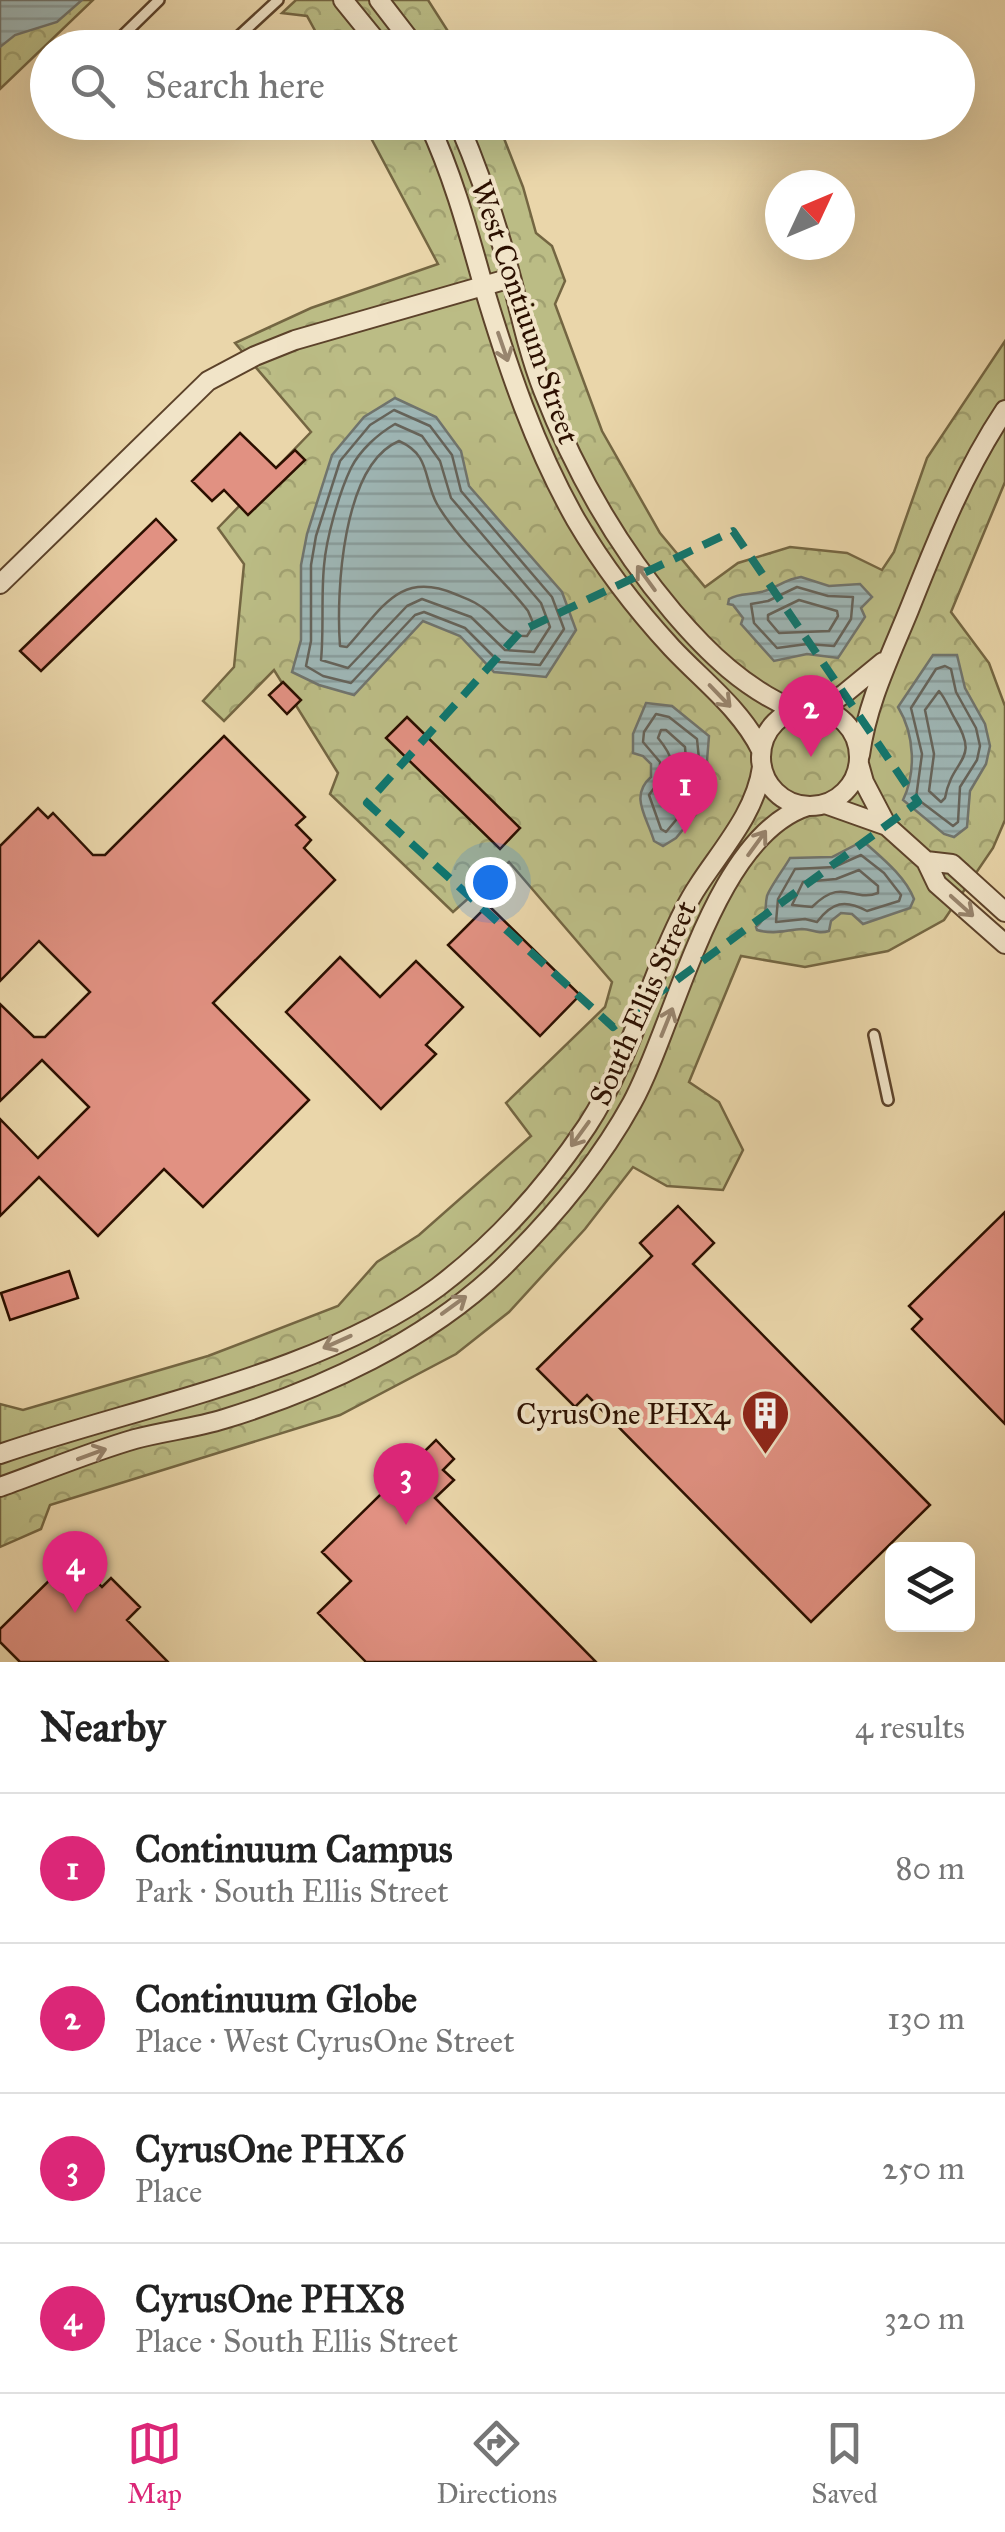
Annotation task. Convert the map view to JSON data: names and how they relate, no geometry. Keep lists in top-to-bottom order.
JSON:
{
  "streets": {
    "street": ["West Contiuum Street", "South Ellis Street"]
  },
  "crossings": [
    ["West Contiuum Street", "South Ellis Street"]
  ],
  "places": {
    "building": ["CyrusOne PHX4"]
  },
  "north": "top right",
  "page": {
    "search": "Search here",
    "pins": [
      "2",
      "1",
      "3",
      "4"
    ],
    "heading": ["Nearby", "4 results"],
    "list": [
      {
        "mark": "1",
        "name": "Continuum Campus",
        "note": "Park · South Ellis Street",
        "value": "80 m"
      },
      {
        "mark": "2",
        "name": "Continuum Globe",
        "note": "Place · West CyrusOne Street",
        "value": "130 m"
      },
      {
        "mark": "3",
        "name": "CyrusOne PHX6",
        "note": "Place",
        "value": "250 m"
      },
      {
        "mark": "4",
        "name": "CyrusOne PHX8",
        "note": "Place · South Ellis Street",
        "value": "320 m"
      }
    ],
    "nav": ["Map", "Directions", "Saved"]
  }
}
